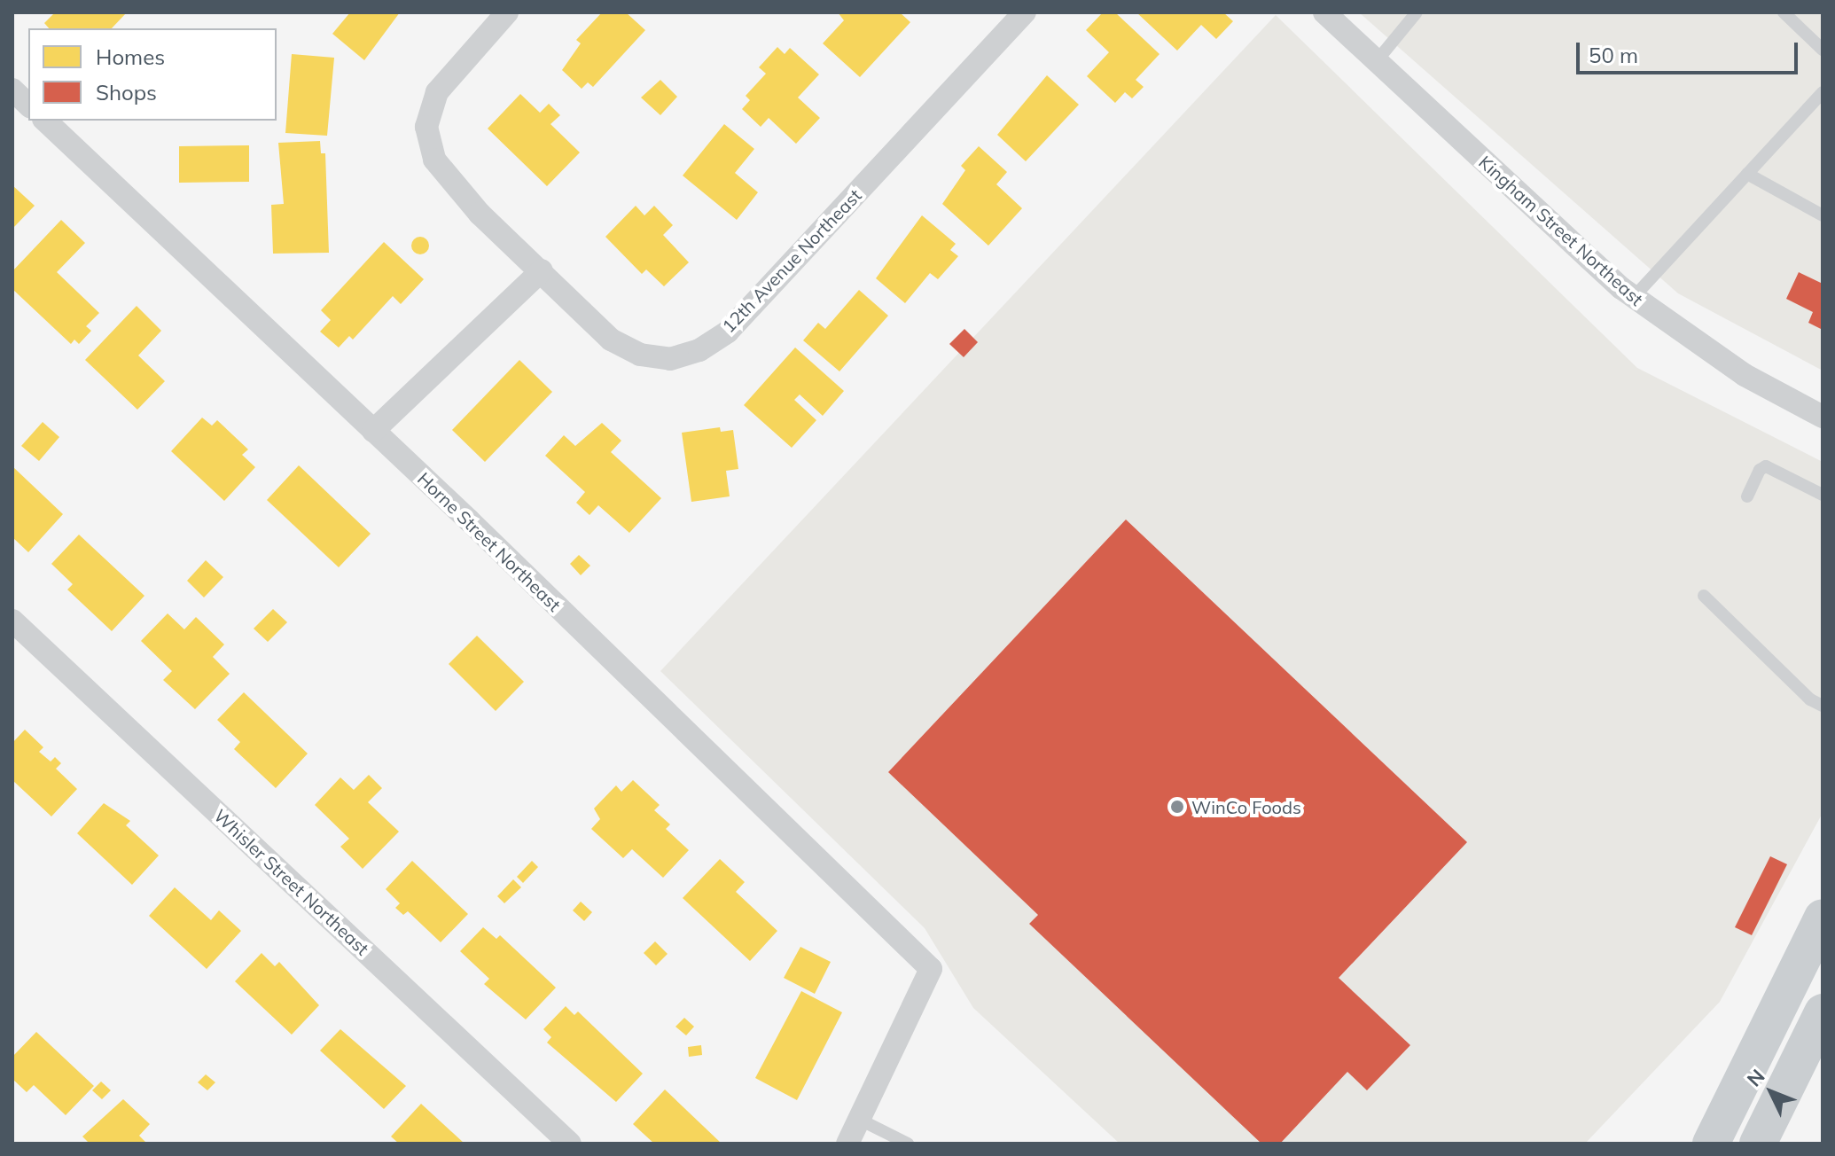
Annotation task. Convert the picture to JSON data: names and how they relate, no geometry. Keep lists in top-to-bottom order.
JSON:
{
  "streets": {
    "street": [
      "Kingham Street Northeast",
      "12th Avenue Northeast",
      "Horne Street Northeast",
      "Whisler Street Northeast"
    ]
  },
  "places": ["WinCo Foods"],
  "legend": ["Homes", "Shops"],
  "scale_bar": "50 m",
  "north": "top left"
}
